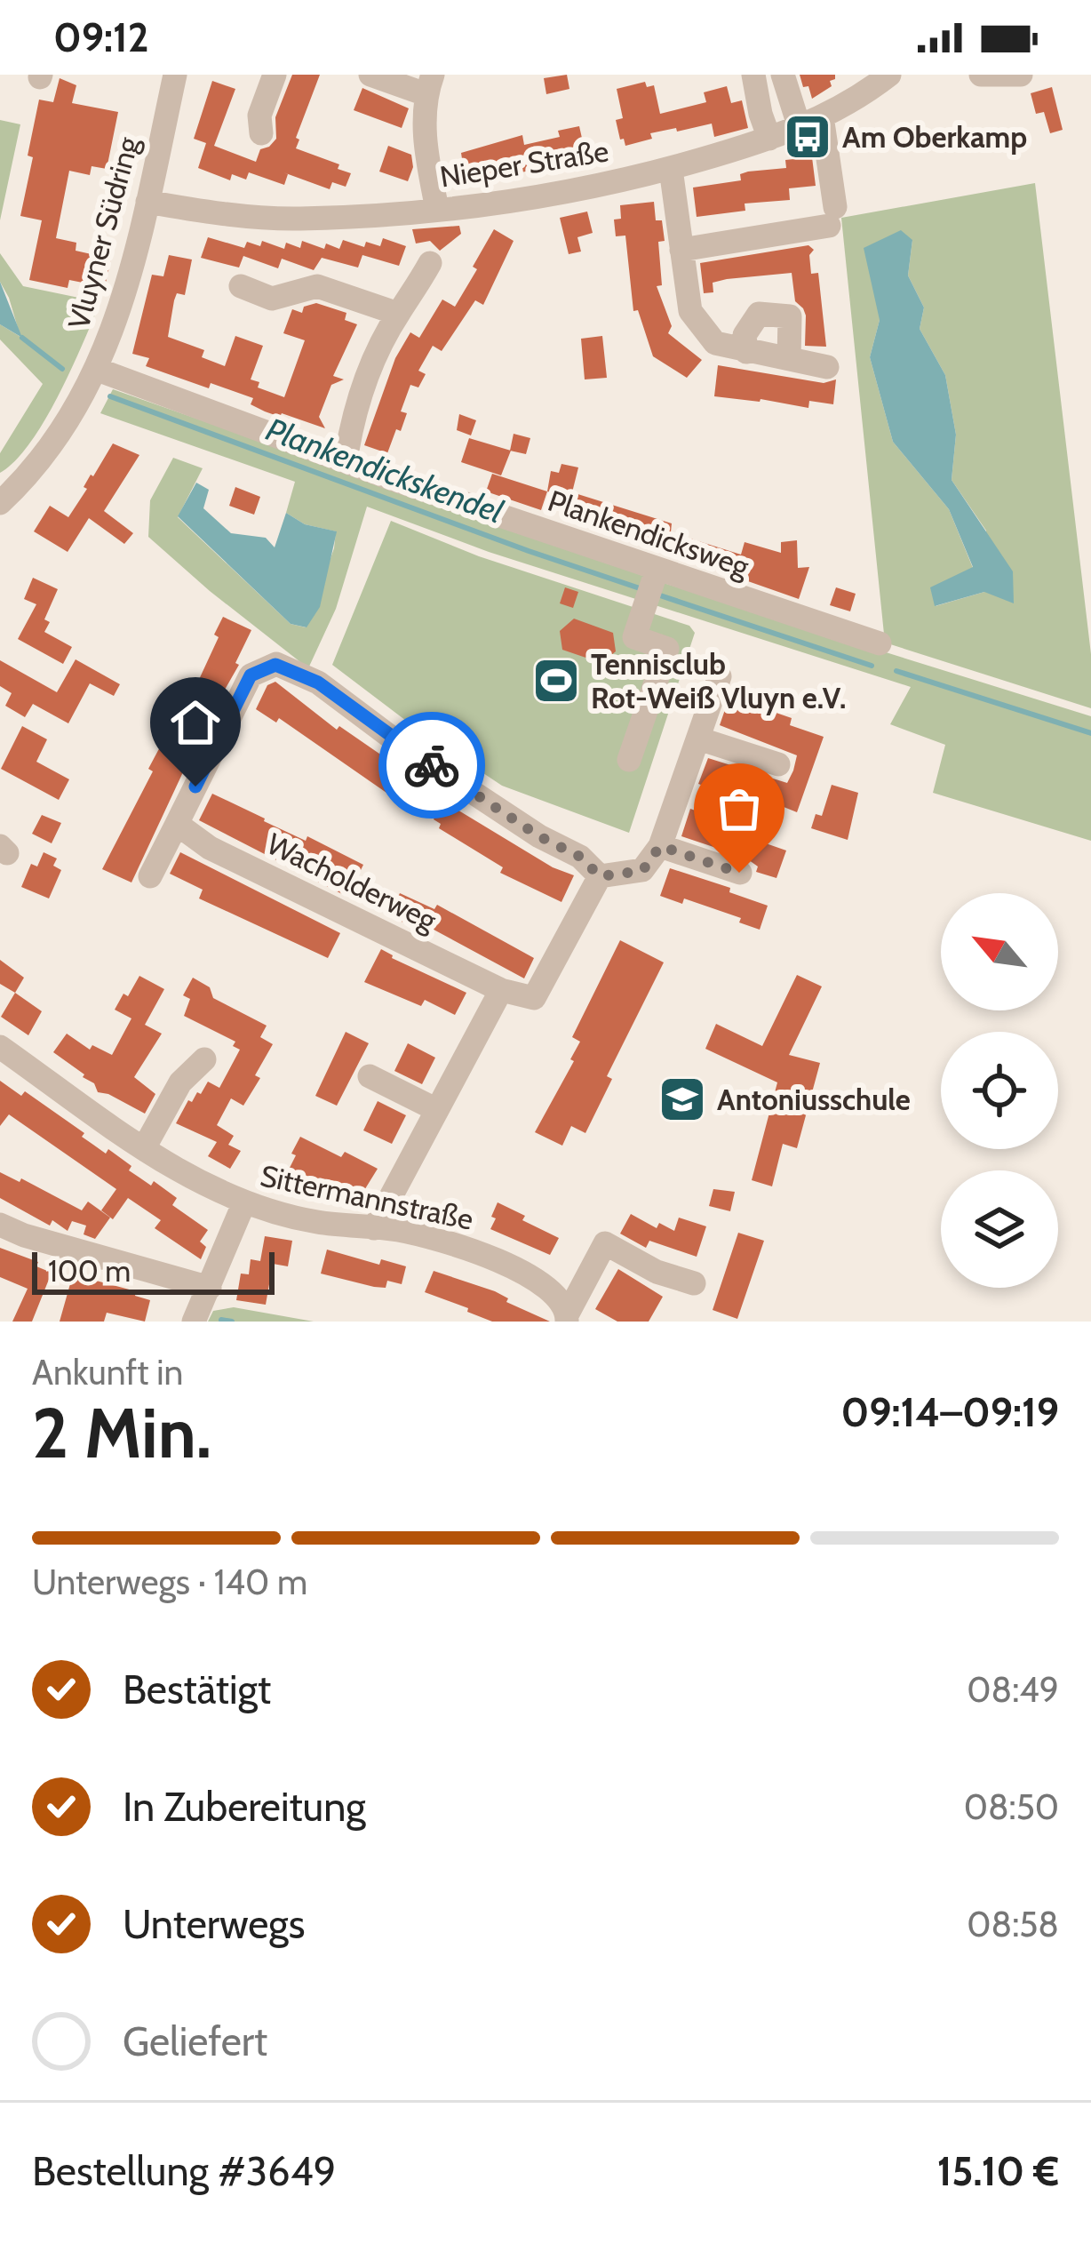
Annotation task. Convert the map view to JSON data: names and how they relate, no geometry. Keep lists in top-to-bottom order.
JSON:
{
  "streets": {
    "street": [
      "Nieper Straße",
      "Vluyner Südring",
      "Plankendicksweg",
      "Wacholderweg",
      "Sittermannstraße"
    ]
  },
  "crossings": [
    ["Nieper Straße", "Vluyner Südring"],
    ["Vluyner Südring", "Plankendicksweg"]
  ],
  "water": ["Plankendickskendel"],
  "places": {
    "bus stop": ["Am Oberkamp"],
    "sports": ["Tennisclub Rot-Weiß Vluyn e.V."],
    "school or university": ["Antoniusschule"]
  },
  "scale_bar": "100 m",
  "north": "top left",
  "page": {
    "status": "09:12",
    "scale": "100 m",
    "heading": ["2 Min.", "Ankunft in", "09:14–09:19"],
    "panel": ["Bestellung #3649", "15.10 €"],
    "bar": "Unterwegs · 140 m",
    "list": [
      ["Bestätigt", "08:49"],
      ["In Zubereitung", "08:50"],
      ["Unterwegs", "08:58"],
      "Geliefert"
    ]
  }
}
